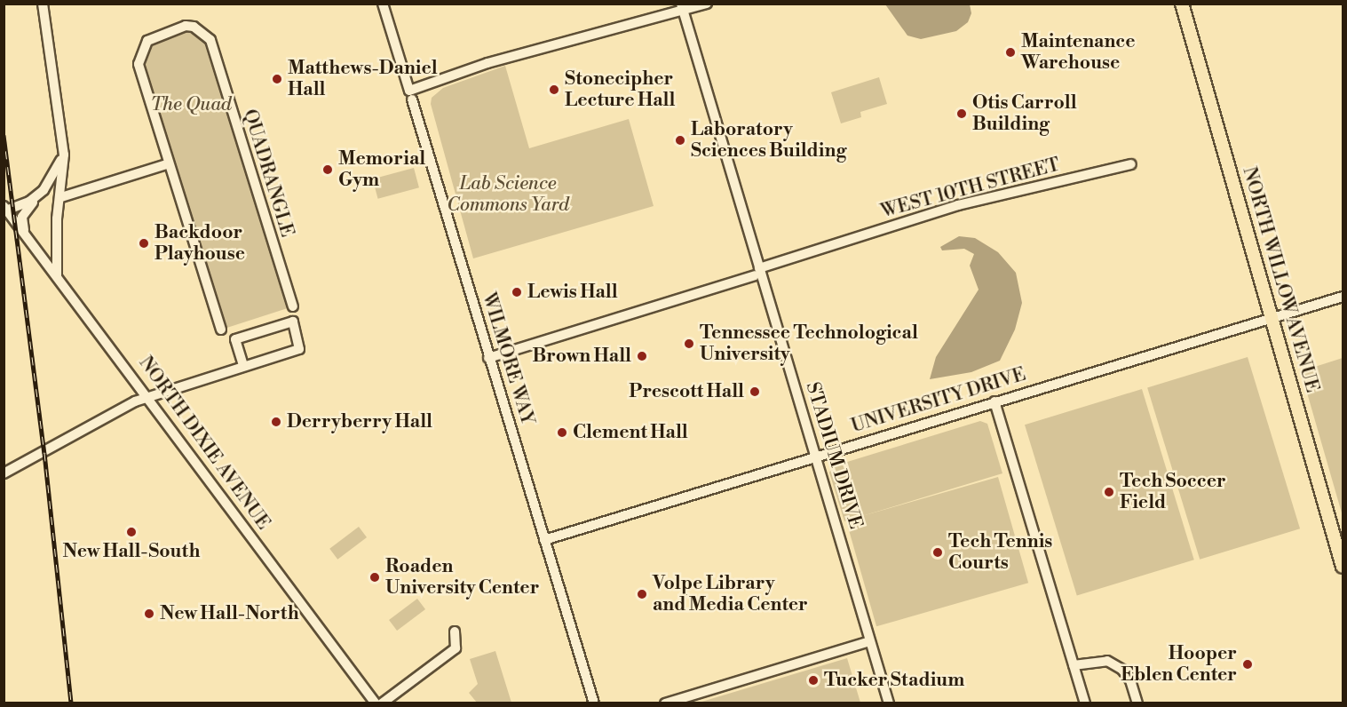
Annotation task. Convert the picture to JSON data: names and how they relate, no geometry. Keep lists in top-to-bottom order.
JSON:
{
  "streets": {
    "main road": ["NORTH WILLOW AVENUE"],
    "street": [
      "QUADRANGLE",
      "WEST 10TH STREET",
      "WILMORE WAY",
      "UNIVERSITY DRIVE",
      "NORTH DIXIE AVENUE",
      "STADIUM DRIVE"
    ]
  },
  "crossings": [
    ["WEST 10TH STREET", "WILMORE WAY"],
    ["WEST 10TH STREET", "STADIUM DRIVE"],
    ["NORTH WILLOW AVENUE", "UNIVERSITY DRIVE"],
    ["WILMORE WAY", "UNIVERSITY DRIVE"],
    ["UNIVERSITY DRIVE", "STADIUM DRIVE"]
  ],
  "parks": ["The Quad", "Lab Science Commons Yard"],
  "places": [
    "Maintenance Warehouse",
    "Matthews-Daniel Hall",
    "Stonecipher Lecture Hall",
    "Otis Carroll Building",
    "Laboratory Sciences Building",
    "Memorial Gym",
    "Backdoor Playhouse",
    "Lewis Hall",
    "Tennessee Technological University",
    "Brown Hall",
    "Prescott Hall",
    "Derryberry Hall",
    "Clement Hall",
    "Tech Soccer Field",
    "New Hall-South",
    "Tech Tennis Courts",
    "Roaden University Center",
    "Volpe Library and Media Center",
    "New Hall-North",
    "Hooper Eblen Center",
    "Tucker Stadium"
  ]
}
